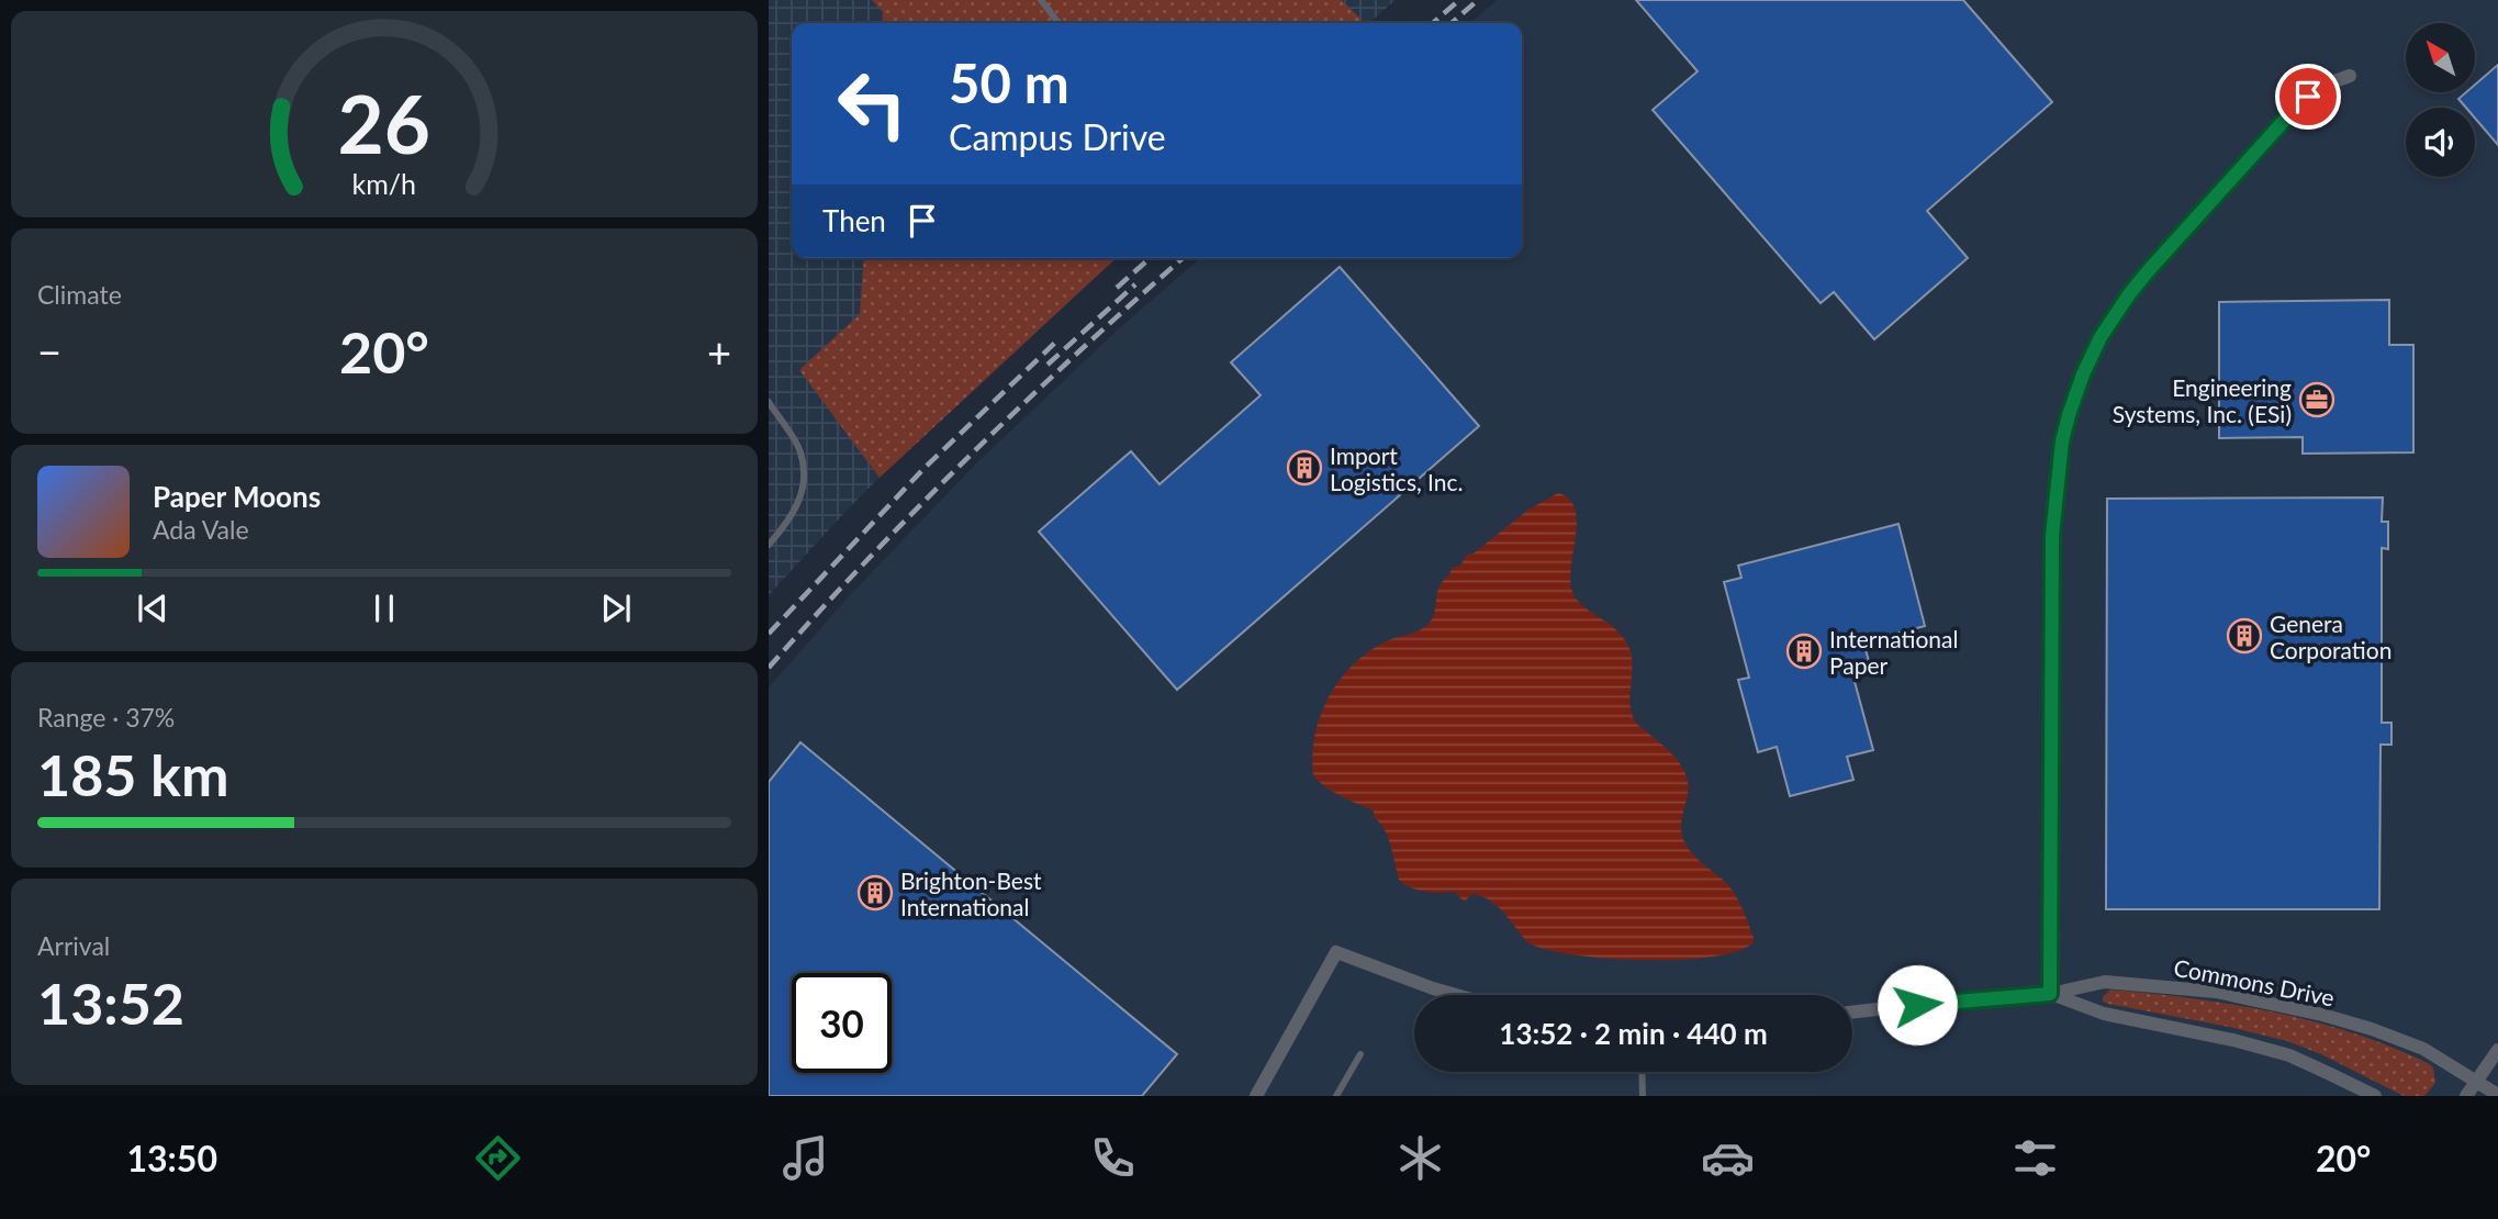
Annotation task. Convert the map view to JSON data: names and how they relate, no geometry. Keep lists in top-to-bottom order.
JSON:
{
  "streets": {
    "street": ["Commons Drive"]
  },
  "places": {
    "office": ["Engineering Systems, Inc. (ESi)"],
    "building": [
      "Import Logistics, Inc.",
      "Genera Corporation",
      "International Paper",
      "Brighton-Best International"
    ]
  },
  "north": "top left",
  "page": {
    "turn": ["50 m", "Campus Drive"],
    "then": "Then",
    "tile": [
      "Climate",
      ["Range · 37%", "185 km"],
      ["Arrival", "13:52"]
    ],
    "heat": ["−", "20°", "+"],
    "song": ["Paper Moons", "Ada Vale"],
    "limit": "30",
    "trip": "13:52 · 2 min · 440 m",
    "tabs": ["13:50", "20°"],
    "gauge": ["26", "km/h"]
  }
}
